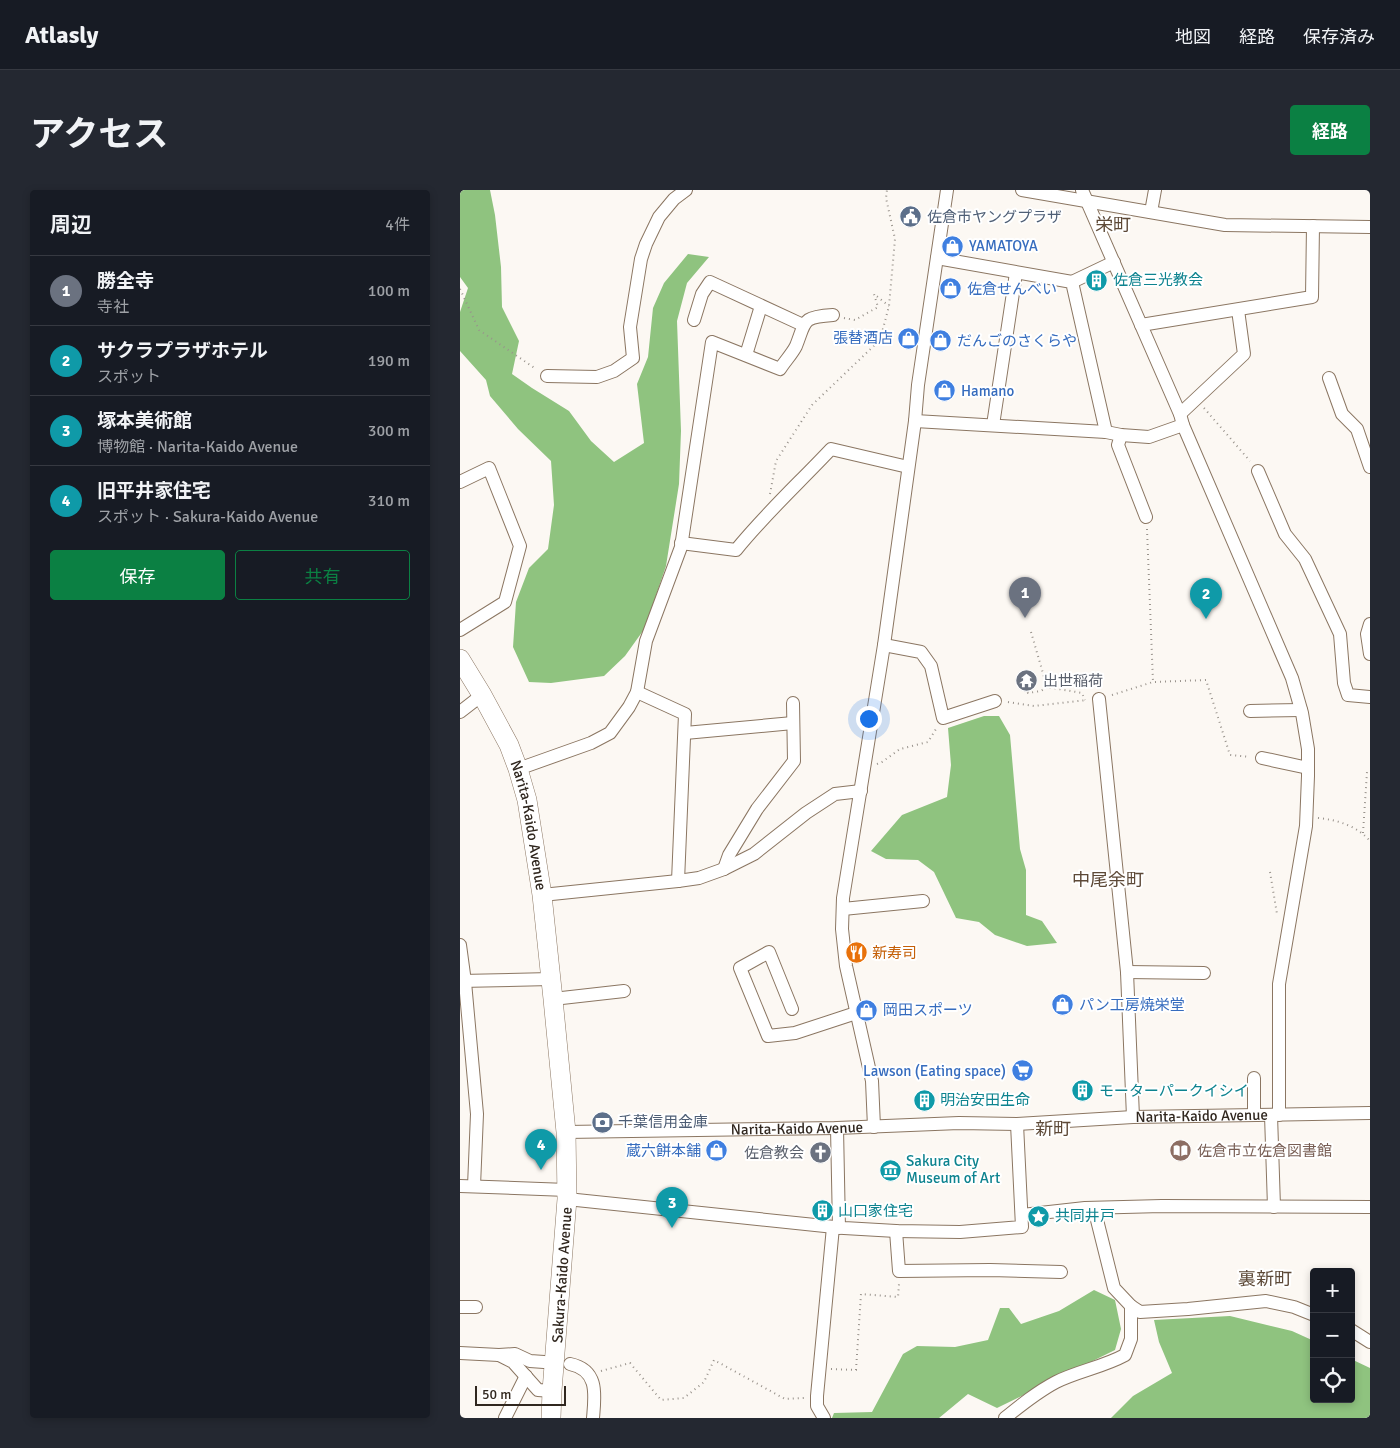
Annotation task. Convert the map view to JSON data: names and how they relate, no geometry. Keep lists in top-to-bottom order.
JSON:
{
  "streets": {
    "highway": ["Narita-Kaido Avenue", "Sakura-Kaido Avenue"]
  },
  "crossings": [
    ["Narita-Kaido Avenue", "Sakura-Kaido Avenue"]
  ],
  "districts": [
    "栄町",
    "中尾余町",
    "新町",
    "裏新町"
  ],
  "places": {
    "public building": ["佐倉市ヤングプラザ"],
    "shop": [
      "YAMATOYA",
      "佐倉せんべい",
      "張替酒店",
      "だんごのさくらや",
      "Hamano",
      "パン工房焼栄堂",
      "岡田スポーツ",
      "蔵六餅本舗"
    ],
    "building": [
      "佐倉三光教会",
      "モーターパークイシイ",
      "明治安田生命",
      "山口家住宅"
    ],
    "temple": ["出世稲荷"],
    "restaurant": ["新寿司"],
    "supermarket": ["Lawson (Eating space)"],
    "bank": ["千葉信用金庫"],
    "library": ["佐倉市立佐倉図書館"],
    "church": ["佐倉教会"],
    "museum": ["Sakura City Museum of Art"],
    "place": ["共同井戸"]
  },
  "scale_bar": "50 m",
  "page": {
    "header": "Atlasly",
    "nav": ["地図", "経路", "保存済み"],
    "title": "アクセス",
    "buttons": [
      "経路",
      ["保存", "共有"]
    ],
    "heading": ["周辺", "4件"],
    "list": [
      {
        "mark": "1",
        "name": "勝全寺",
        "note": "寺社",
        "value": "100 m"
      },
      {
        "mark": "2",
        "name": "サクラプラザホテル",
        "note": "スポット",
        "value": "190 m"
      },
      {
        "mark": "3",
        "name": "塚本美術館",
        "note": "博物館 · Narita-Kaido Avenue",
        "value": "300 m"
      },
      {
        "mark": "4",
        "name": "旧平井家住宅",
        "note": "スポット · Sakura-Kaido Avenue",
        "value": "310 m"
      }
    ],
    "pins": [
      "1",
      "2",
      "4",
      "3"
    ],
    "map_buttons": ["+", "−"],
    "scale": "50 m"
  }
}
